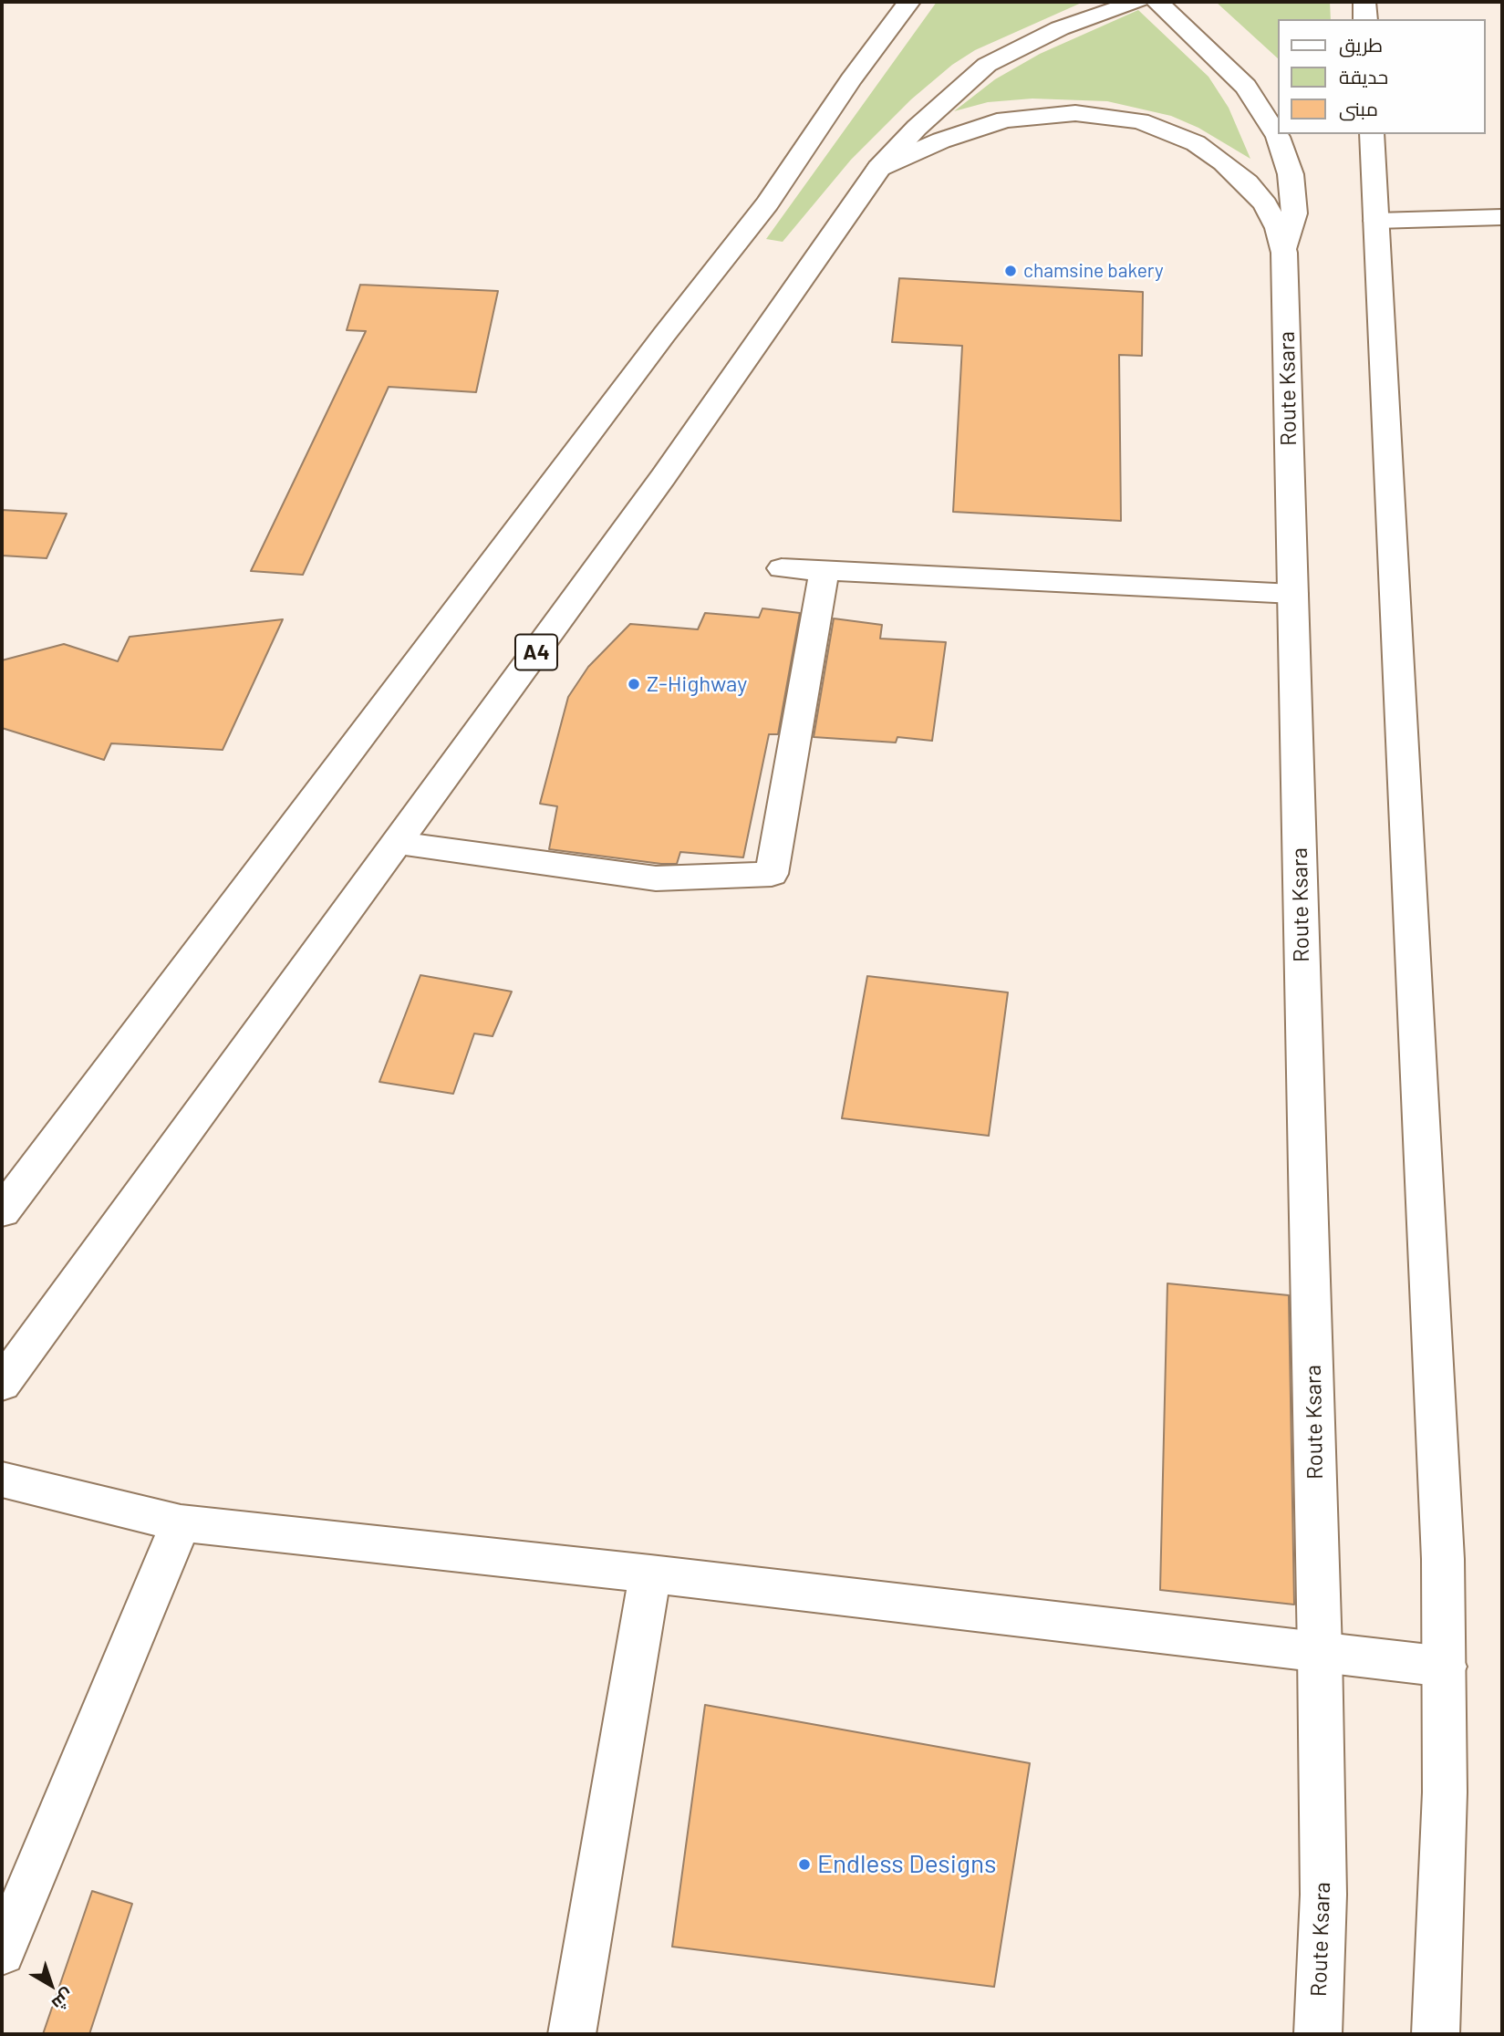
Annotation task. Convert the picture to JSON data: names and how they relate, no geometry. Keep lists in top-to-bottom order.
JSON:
{
  "streets": {
    "main road": ["Route Ksara", "A4"]
  },
  "crossings": [
    ["Route Ksara", "A4"]
  ],
  "places": ["chamsine bakery", "Z-Highway", "Endless Designs"],
  "legend": ["طريق", "حديقة", "مبنى"],
  "north": "bottom right"
}
